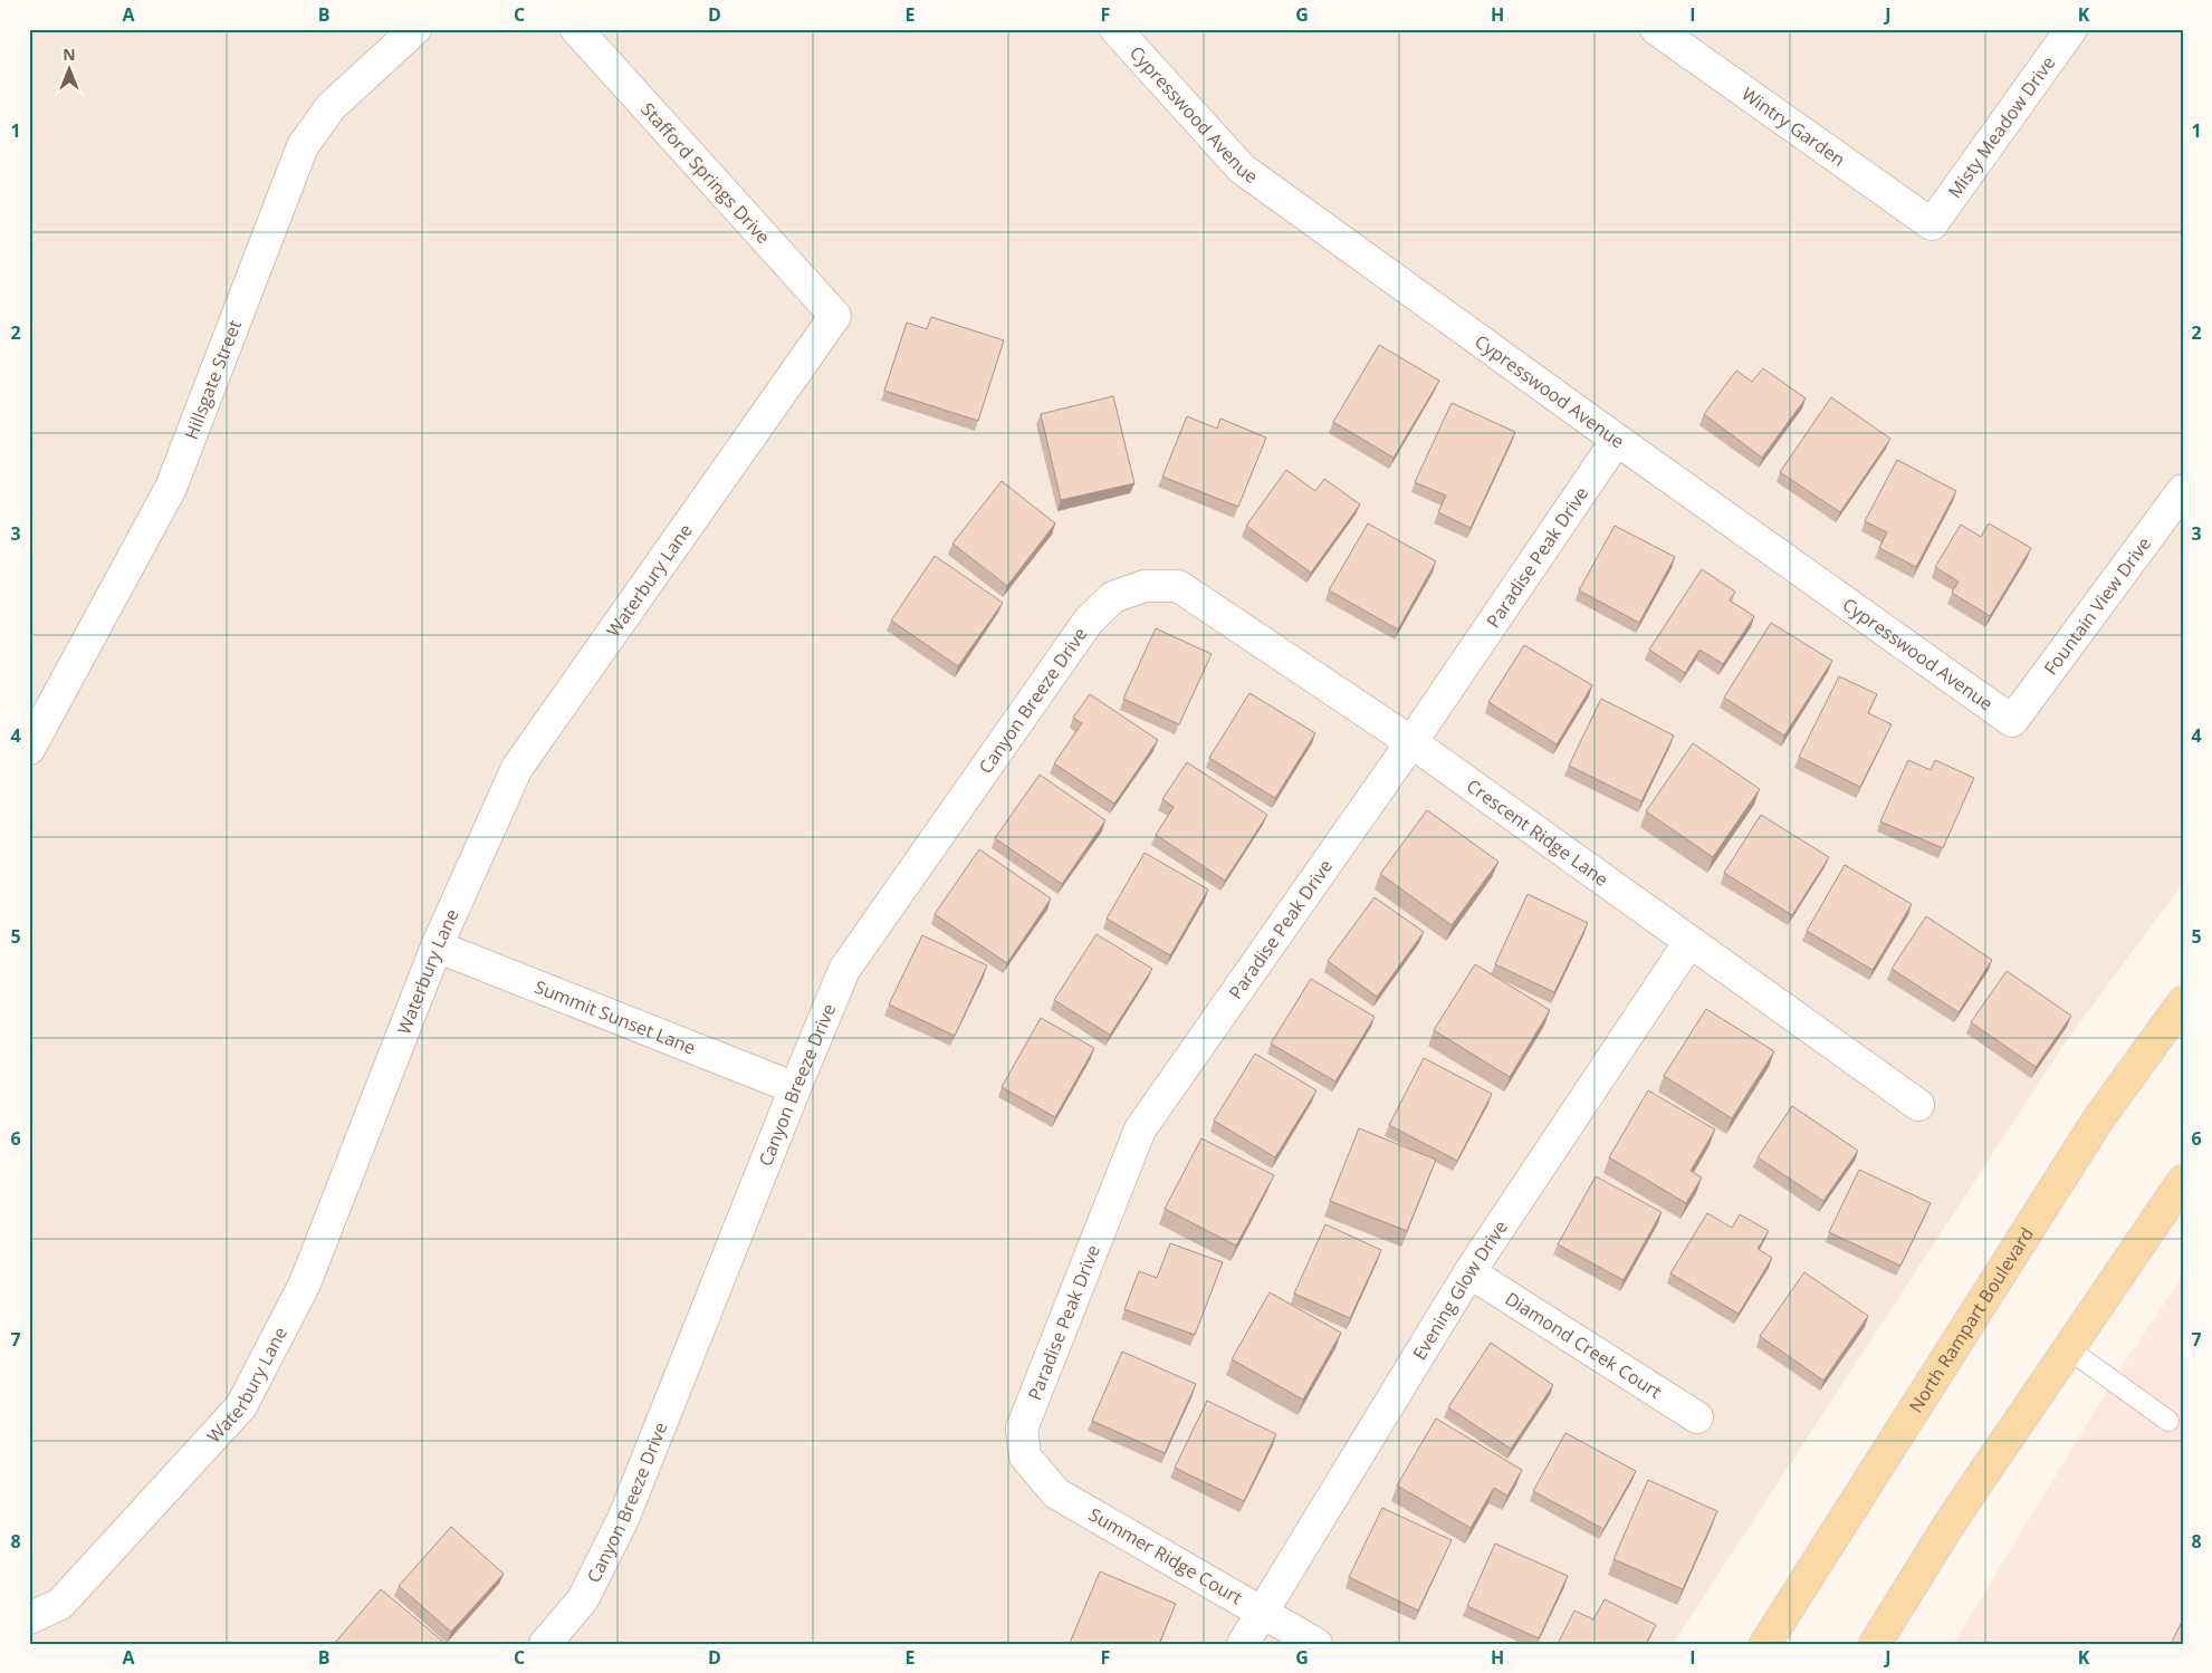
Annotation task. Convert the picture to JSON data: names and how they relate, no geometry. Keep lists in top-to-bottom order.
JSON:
{
  "streets": {
    "main road": ["North Rampart Boulevard"],
    "street": [
      "Cypresswood Avenue",
      "Wintry Garden",
      "Misty Meadow Drive",
      "Stafford Springs Drive",
      "Hillsgate Street",
      "Paradise Peak Drive",
      "Waterbury Lane",
      "Fountain View Drive",
      "Canyon Breeze Drive",
      "Crescent Ridge Lane",
      "Summit Sunset Lane",
      "Evening Glow Drive",
      "Diamond Creek Court",
      "Summer Ridge Court"
    ]
  },
  "crossings": [
    ["Cypresswood Avenue", "Paradise Peak Drive"],
    ["Cypresswood Avenue", "Fountain View Drive"],
    ["Wintry Garden", "Misty Meadow Drive"],
    ["Stafford Springs Drive", "Waterbury Lane"],
    ["Paradise Peak Drive", "Crescent Ridge Lane"],
    ["Paradise Peak Drive", "Summer Ridge Court"],
    ["Waterbury Lane", "Summit Sunset Lane"],
    ["Canyon Breeze Drive", "Crescent Ridge Lane"],
    ["Canyon Breeze Drive", "Summit Sunset Lane"],
    ["Crescent Ridge Lane", "Evening Glow Drive"],
    ["Evening Glow Drive", "Diamond Creek Court"],
    ["Evening Glow Drive", "Summer Ridge Court"]
  ],
  "north": "top",
  "grid": {
    "columns": [
      "A",
      "B",
      "C",
      "D",
      "E",
      "F",
      "G",
      "H",
      "I",
      "J",
      "K"
    ],
    "rows": [
      "1",
      "2",
      "3",
      "4",
      "5",
      "6",
      "7",
      "8"
    ]
  }
}
